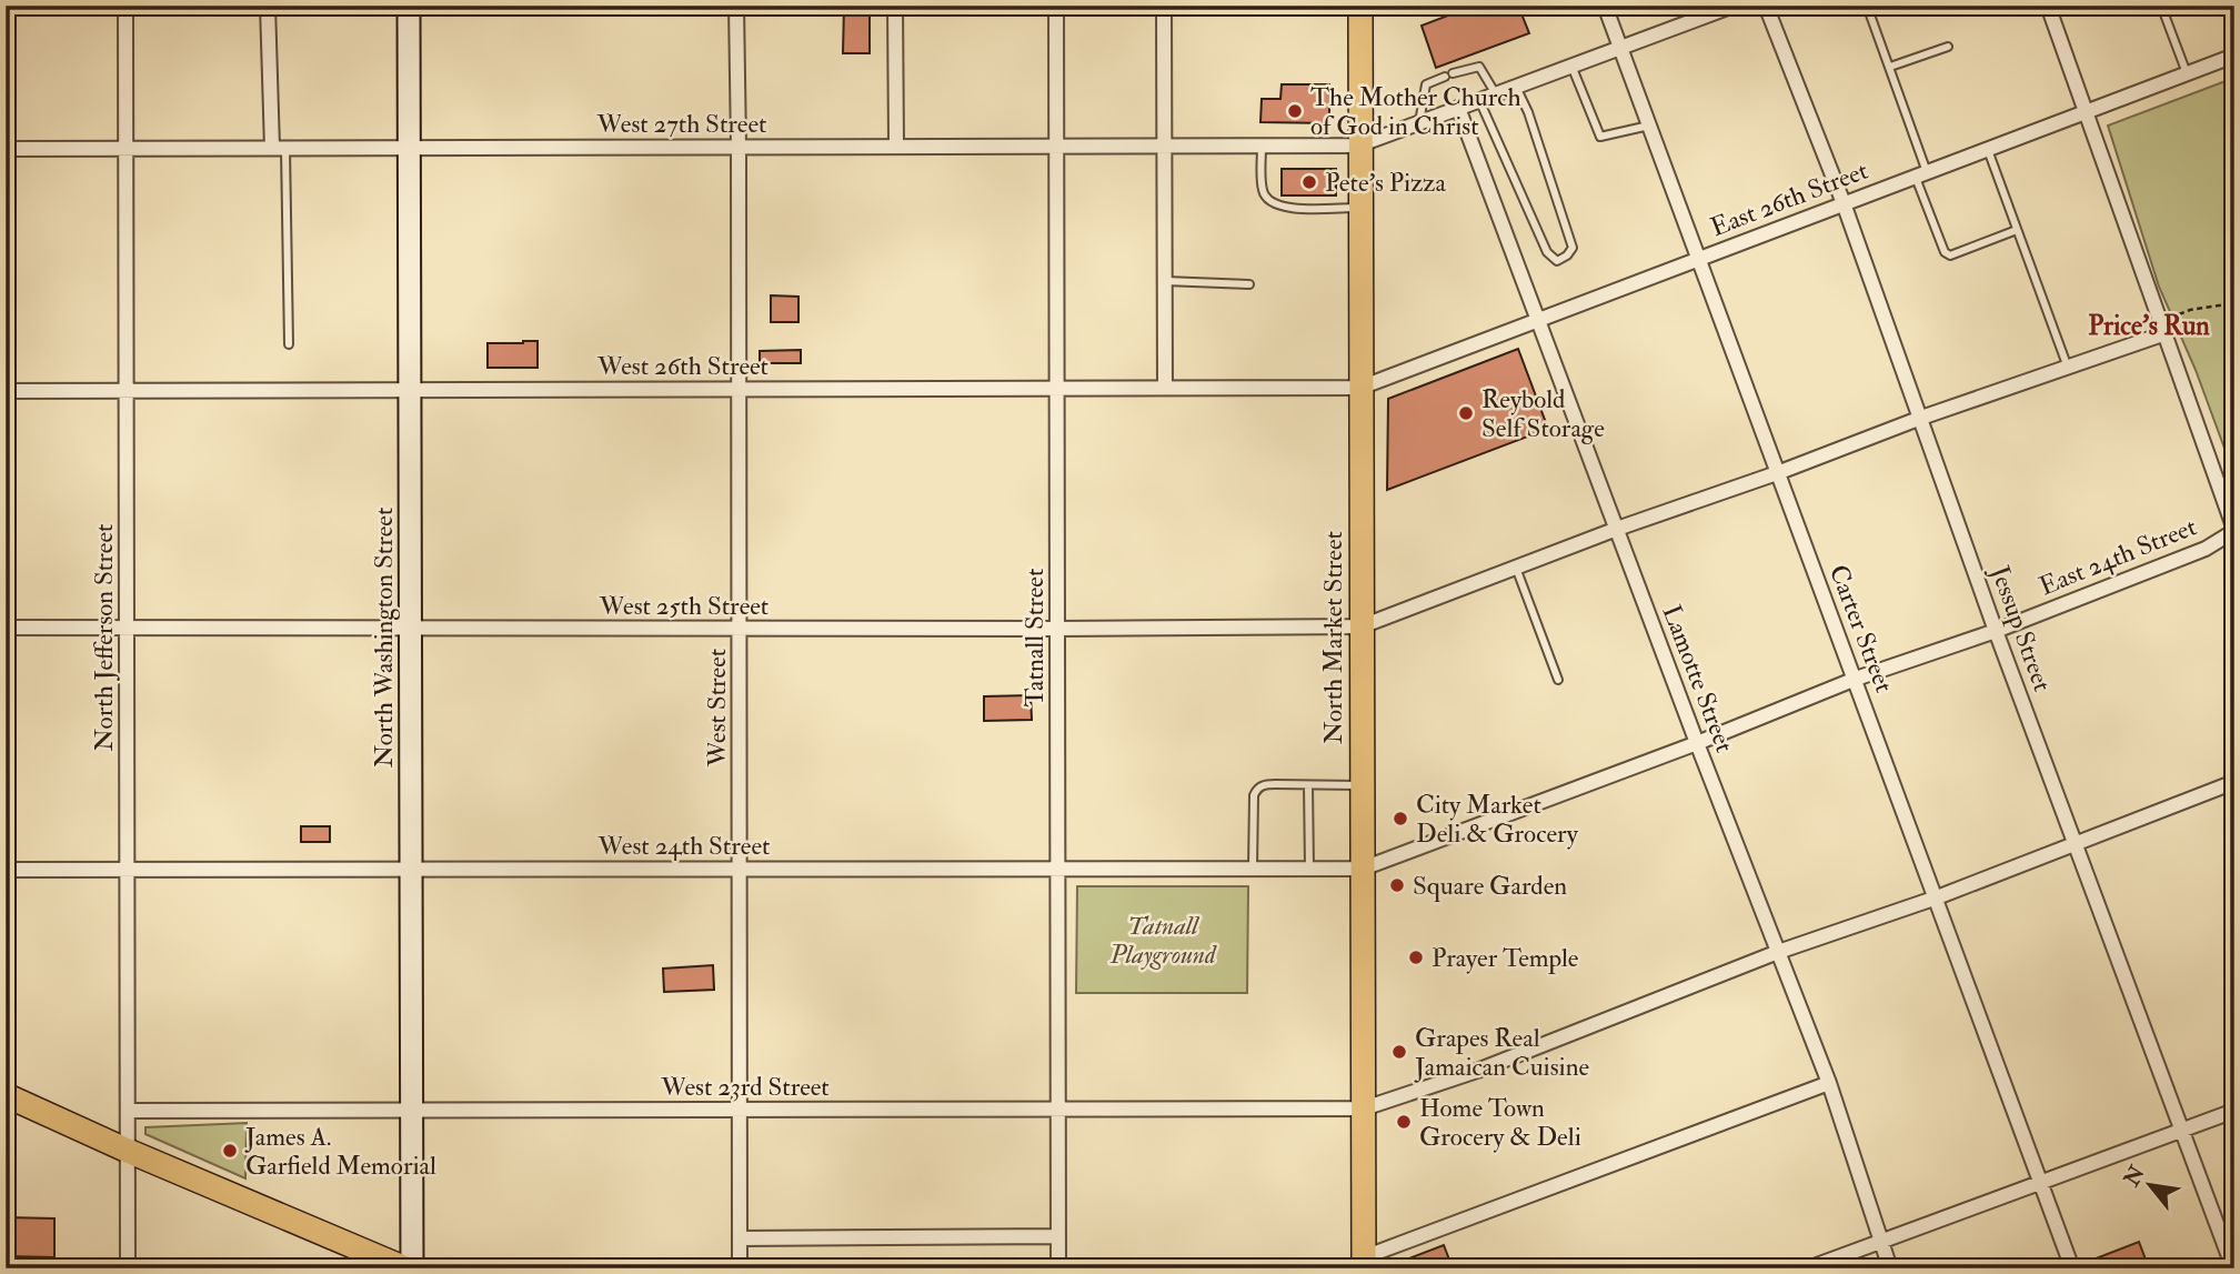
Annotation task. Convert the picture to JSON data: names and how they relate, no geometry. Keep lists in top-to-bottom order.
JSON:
{
  "streets": {
    "main road": ["North Washington Street", "North Market Street"],
    "street": [
      "West 27th Street",
      "East 26th Street",
      "West 26th Street",
      "East 24th Street",
      "West 25th Street",
      "Carter Street",
      "Jessup Street",
      "North Jefferson Street",
      "Tatnall Street",
      "Lamotte Street",
      "West Street",
      "West 24th Street",
      "West 23rd Street"
    ]
  },
  "crossings": [
    ["West 27th Street", "North Jefferson Street"],
    ["West 27th Street", "North Washington Street"],
    ["West 27th Street", "Tatnall Street"],
    ["West 27th Street", "North Market Street"],
    ["West 27th Street", "West Street"],
    ["East 26th Street", "West 26th Street"],
    ["East 26th Street", "Carter Street"],
    ["East 26th Street", "Jessup Street"],
    ["East 26th Street", "North Market Street"],
    ["East 26th Street", "Lamotte Street"],
    ["West 26th Street", "North Jefferson Street"],
    ["West 26th Street", "North Washington Street"],
    ["West 26th Street", "Tatnall Street"],
    ["West 26th Street", "North Market Street"],
    ["West 26th Street", "West Street"],
    ["East 24th Street", "Carter Street"],
    ["East 24th Street", "Jessup Street"],
    ["East 24th Street", "North Market Street"],
    ["East 24th Street", "Lamotte Street"],
    ["East 24th Street", "West 24th Street"],
    ["West 25th Street", "North Jefferson Street"],
    ["West 25th Street", "North Washington Street"],
    ["West 25th Street", "Tatnall Street"],
    ["West 25th Street", "North Market Street"],
    ["West 25th Street", "West Street"],
    ["Carter Street", "West 23rd Street"],
    ["Jessup Street", "West 23rd Street"],
    ["North Jefferson Street", "West 24th Street"],
    ["North Jefferson Street", "West 23rd Street"],
    ["North Washington Street", "West 24th Street"],
    ["North Washington Street", "West 23rd Street"],
    ["Tatnall Street", "West 24th Street"],
    ["Tatnall Street", "West 23rd Street"],
    ["North Market Street", "West 24th Street"],
    ["North Market Street", "West 23rd Street"],
    ["Lamotte Street", "West 23rd Street"],
    ["West Street", "West 24th Street"],
    ["West Street", "West 23rd Street"]
  ],
  "districts": ["Price’s Run"],
  "parks": ["Tatnall Playground"],
  "places": [
    "The Mother Church of God in Christ",
    "Pete’s Pizza",
    "Reybold Self Storage",
    "City Market Deli & Grocery",
    "Square Garden",
    "Prayer Temple",
    "Grapes Real Jamaican Cuisine",
    "Home Town Grocery & Deli",
    "James A. Garfield Memorial"
  ],
  "north": "top left"
}
